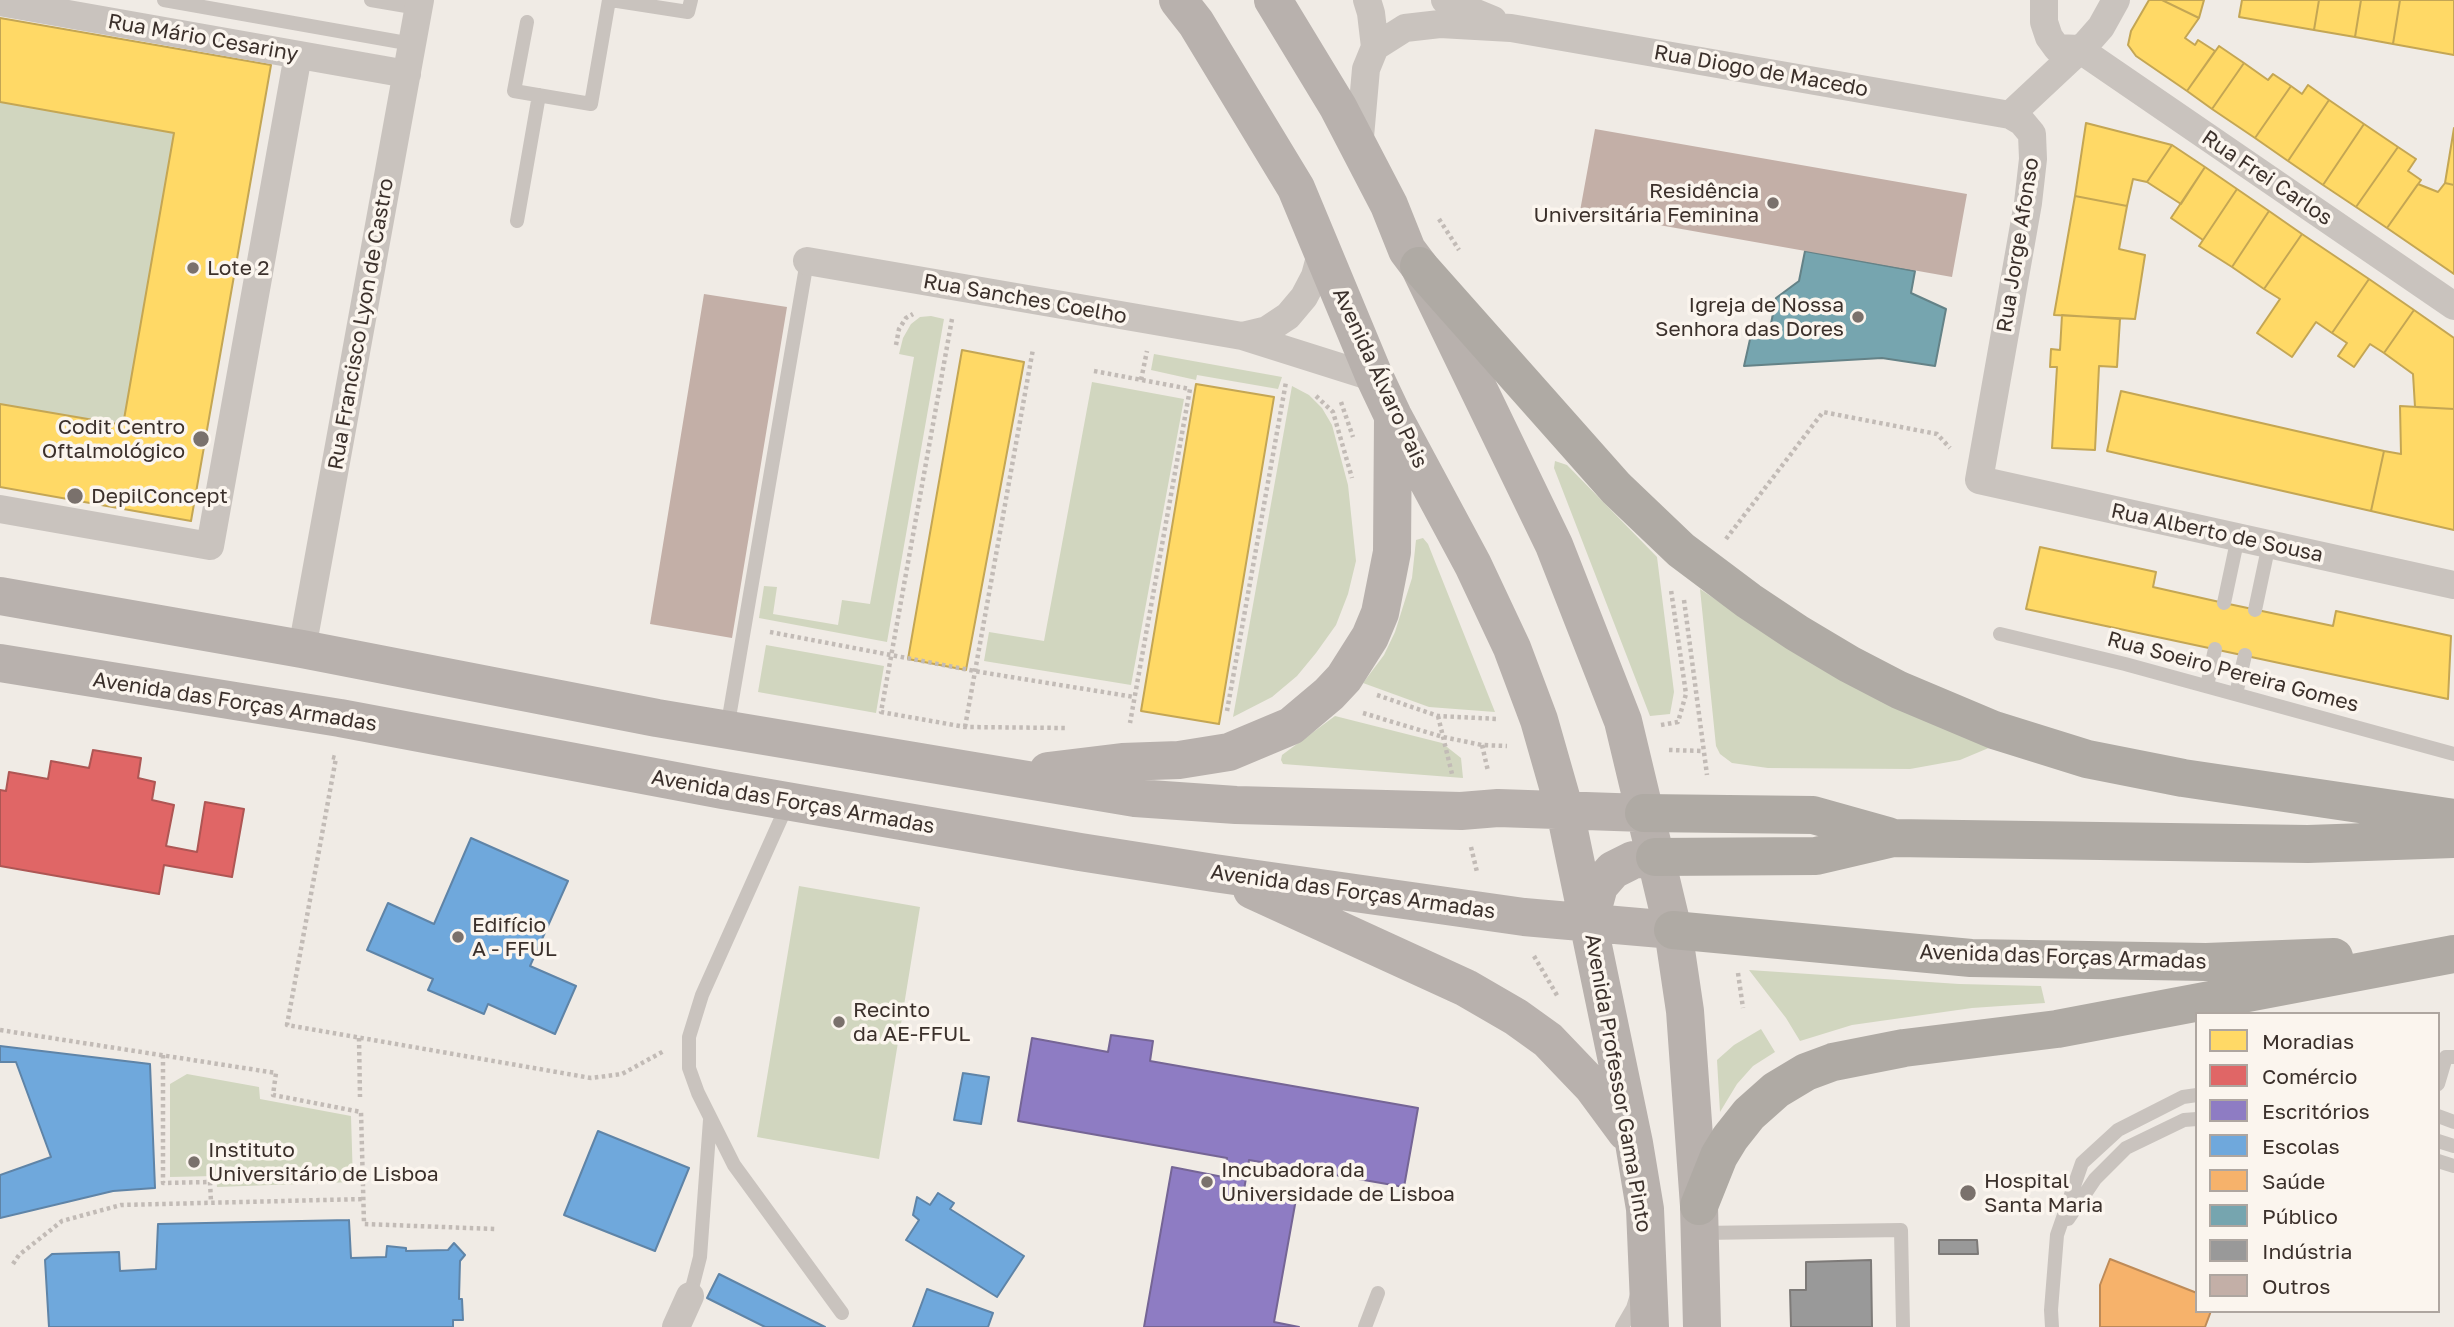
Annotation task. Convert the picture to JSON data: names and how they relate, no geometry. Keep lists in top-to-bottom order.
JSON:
{
  "streets": {
    "highway": ["Avenida das Forças Armadas"],
    "main road": ["Avenida Álvaro Pais", "Avenida Professor Gama Pinto"],
    "street": [
      "Rua Mário Cesariny",
      "Rua Diogo de Macedo",
      "Rua Frei Carlos",
      "Rua Jorge Afonso",
      "Rua Sanches Coelho",
      "Rua Francisco Lyon de Castro",
      "Rua Alberto de Sousa"
    ],
    "lane": ["Rua Soeiro Pereira Gomes"]
  },
  "crossings": [
    ["Rua Mário Cesariny", "Rua Francisco Lyon de Castro"],
    ["Rua Diogo de Macedo", "Rua Jorge Afonso"],
    ["Rua Jorge Afonso", "Rua Alberto de Sousa"],
    ["Rua Sanches Coelho", "Avenida Álvaro Pais"],
    ["Avenida Álvaro Pais", "Avenida das Forças Armadas"],
    ["Avenida Álvaro Pais", "Avenida Professor Gama Pinto"],
    ["Avenida das Forças Armadas", "Avenida Professor Gama Pinto"]
  ],
  "places": [
    "Residência Universitária Feminina",
    "Lote 2",
    "Igreja de Nossa Senhora das Dores",
    "Codit Centro Oftalmológico",
    "DepilConcept",
    "Edifício A - FFUL",
    "Recinto da AE-FFUL",
    "Instituto Universitário de Lisboa",
    "Incubadora da Universidade de Lisboa",
    "Hospital Santa Maria"
  ],
  "legend": [
    "Moradias",
    "Comércio",
    "Escritórios",
    "Escolas",
    "Saúde",
    "Público",
    "Indústria",
    "Outros"
  ]
}
